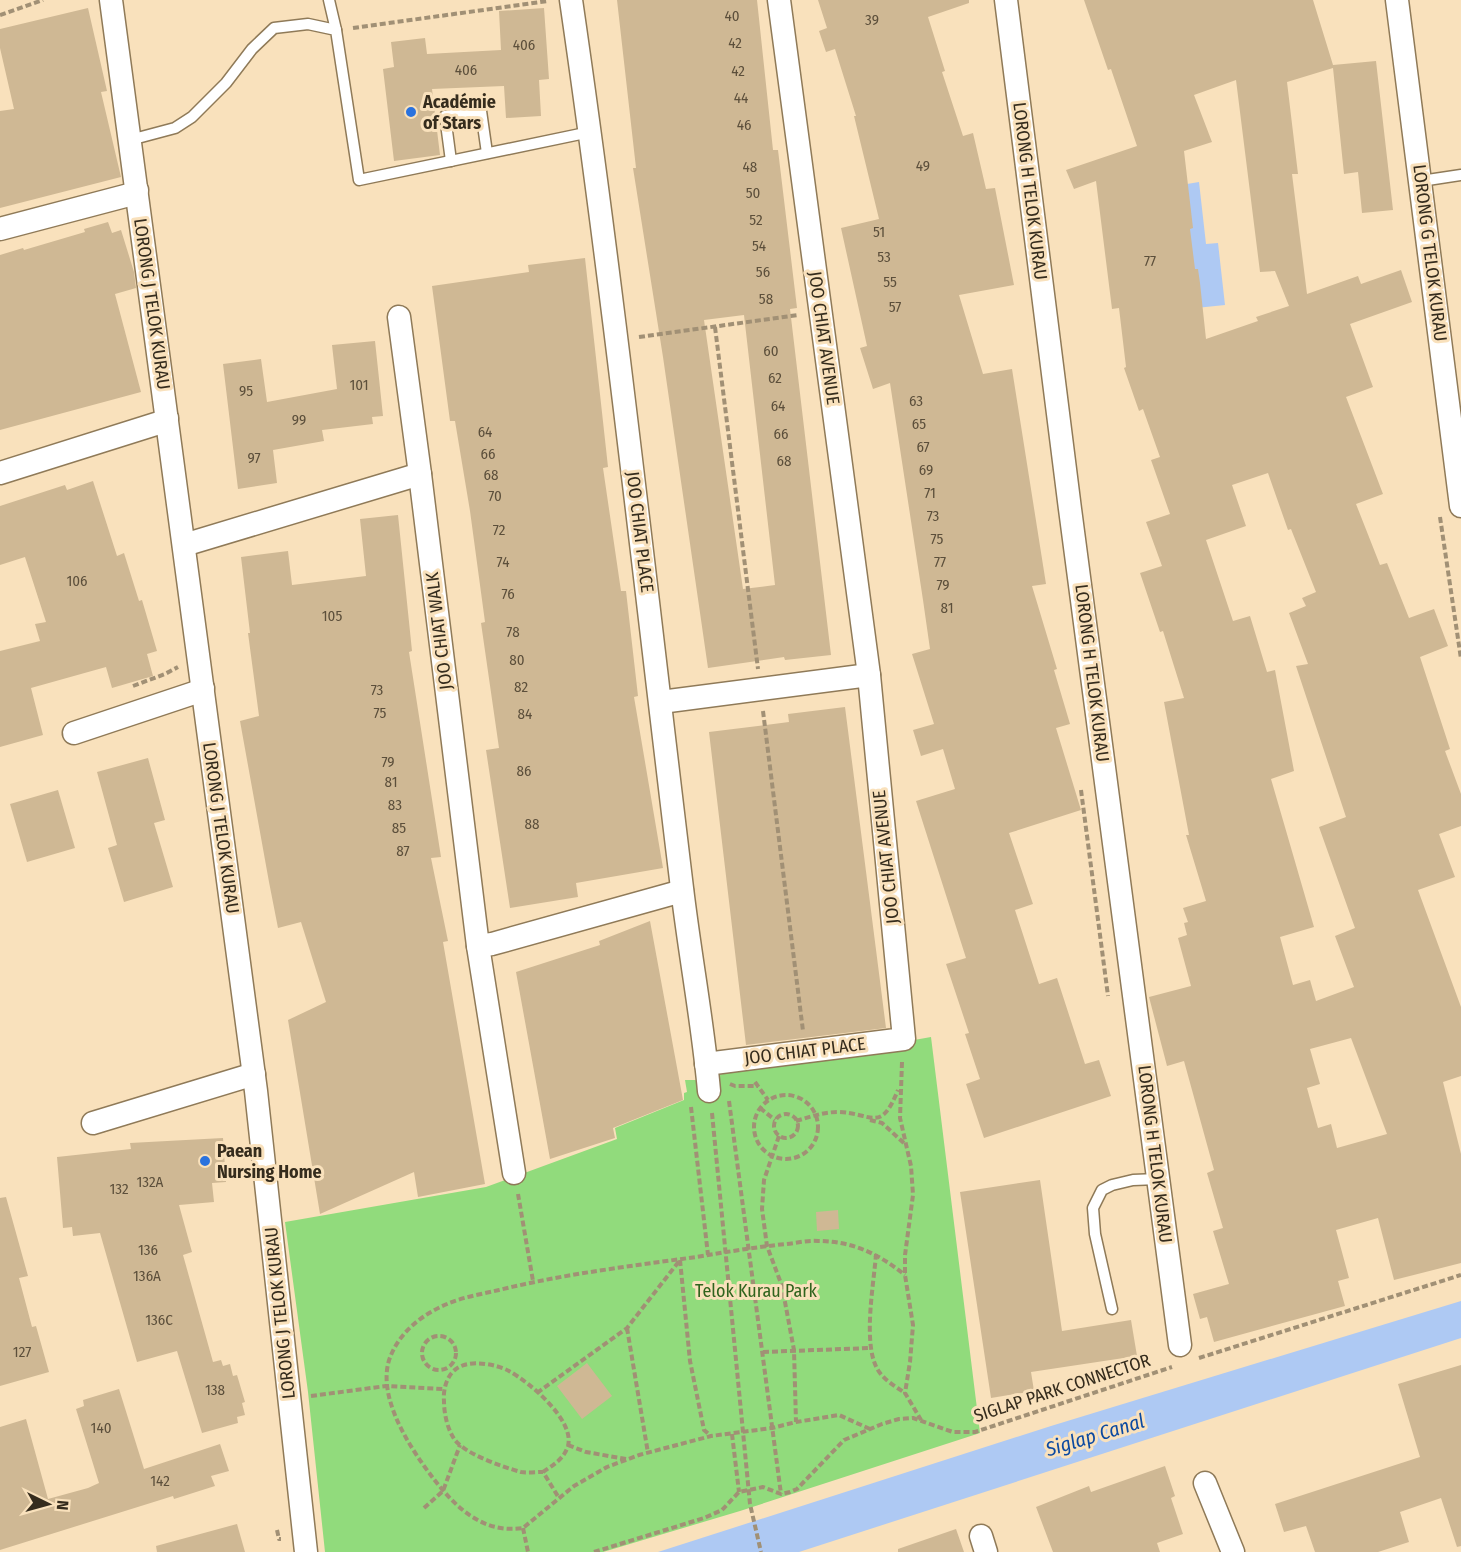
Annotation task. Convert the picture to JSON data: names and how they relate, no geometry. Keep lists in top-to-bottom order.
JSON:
{
  "streets": {
    "street": [
      "LORONG H TELOK KURAU",
      "LORONG G TELOK KURAU",
      "LORONG J TELOK KURAU",
      "JOO CHIAT AVENUE",
      "JOO CHIAT PLACE",
      "JOO CHIAT WALK"
    ],
    "path": ["SIGLAP PARK CONNECTOR"]
  },
  "crossings": [
    ["LORONG H TELOK KURAU", "SIGLAP PARK CONNECTOR"],
    ["JOO CHIAT AVENUE", "JOO CHIAT PLACE"]
  ],
  "water": ["Siglap Canal"],
  "parks": ["Telok Kurau Park"],
  "places": ["Académie of Stars", "Paean Nursing Home"],
  "house_numbers": [
    "40",
    "39",
    "42",
    "406",
    "406",
    "42",
    "44",
    "46",
    "49",
    "48",
    "50",
    "52",
    "51",
    "54",
    "53",
    "77",
    "56",
    "55",
    "58",
    "57",
    "60",
    "62",
    "101",
    "95",
    "63",
    "64",
    "99",
    "65",
    "64",
    "66",
    "67",
    "66",
    "97",
    "68",
    "69",
    "68",
    "71",
    "70",
    "73",
    "72",
    "75",
    "74",
    "77",
    "106",
    "79",
    "76",
    "81",
    "105",
    "78",
    "80",
    "82",
    "73",
    "75",
    "84",
    "79",
    "86",
    "81",
    "83",
    "88",
    "85",
    "87",
    "132A",
    "132",
    "136",
    "136A",
    "136C",
    "127",
    "138",
    "140",
    "142"
  ],
  "north": "right"
}
